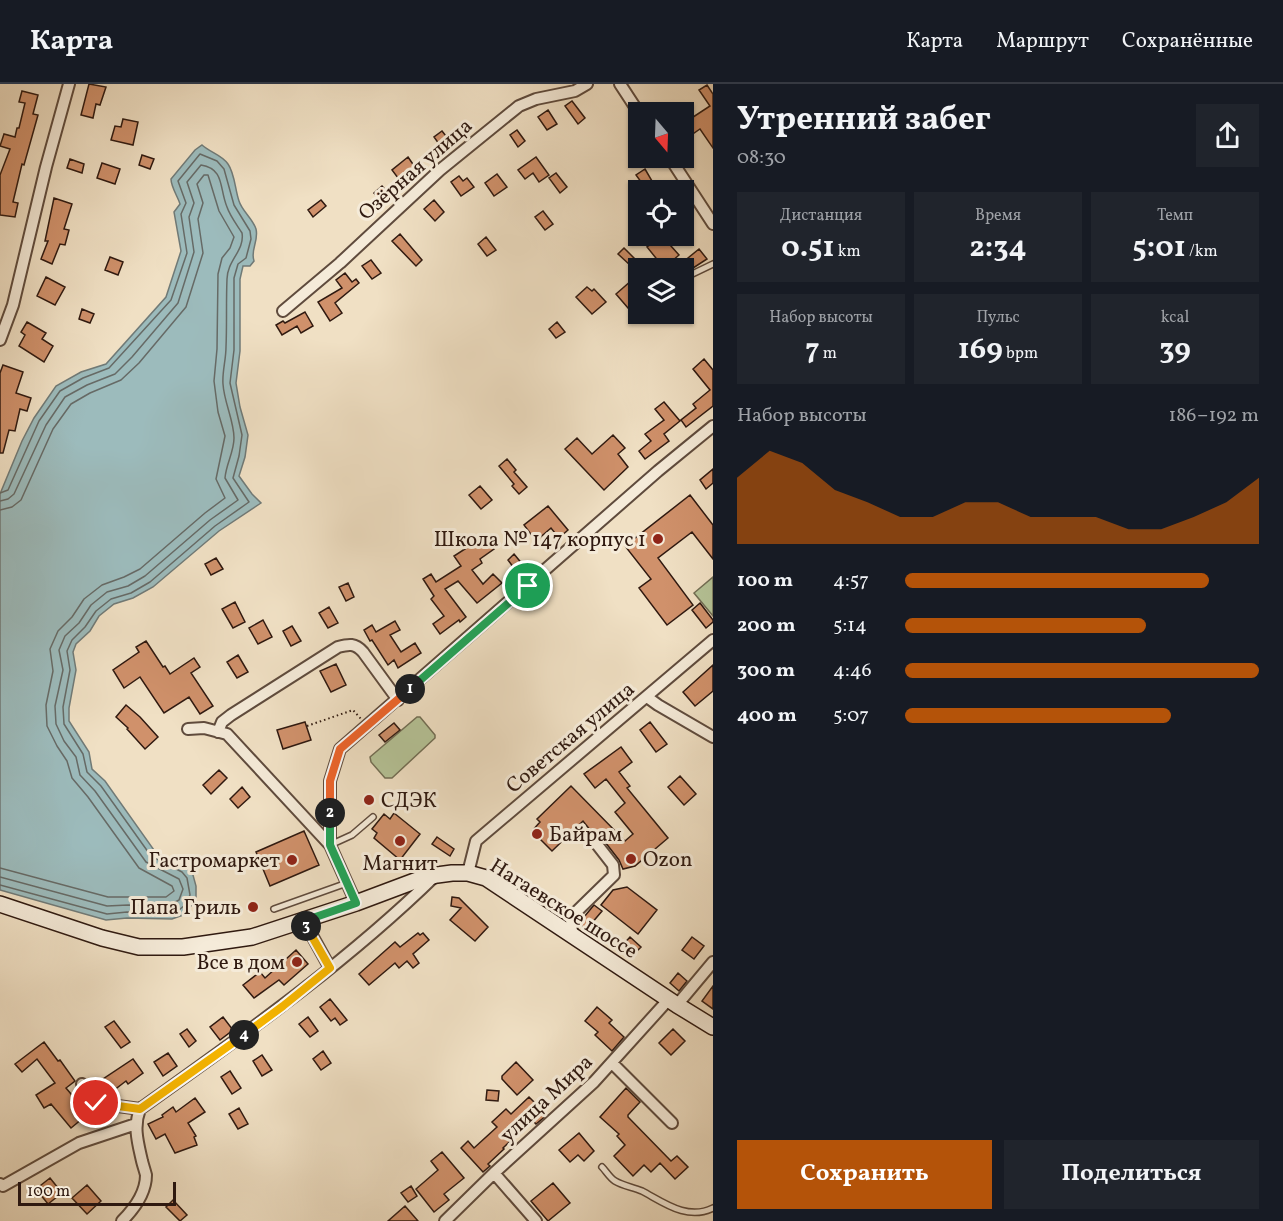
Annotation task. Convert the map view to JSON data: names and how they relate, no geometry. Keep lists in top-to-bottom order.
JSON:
{
  "streets": {
    "street": [
      "Озёрная улица",
      "Советская улица",
      "Нагаевское шоссе",
      "улица Мира"
    ]
  },
  "crossings": [
    ["Советская улица", "Нагаевское шоссе"],
    ["Нагаевское шоссе", "улица Мира"]
  ],
  "places": [
    "Школа № 147 корпус 1",
    "СДЭК",
    "Байрам",
    "Магнит",
    "Ozon",
    "Гастромаркет",
    "Папа Гриль",
    "Все в дом"
  ],
  "scale_bar": "100 m",
  "north": "bottom",
  "page": {
    "header": "Карта",
    "nav": ["Карта", "Маршрут", "Сохранённые"],
    "heading": ["Утренний забег", "08:30"],
    "stats": [
      ["Дистанция", "0.51 km"],
      ["Время", "2:34"],
      ["Темп", "5:01 /km"],
      ["Набор высоты", "7 m"],
      ["Пульс", "169 bpm"],
      ["kcal", "39"]
    ],
    "chart": ["Набор высоты", "186–192 m"],
    "list": [
      {
        "name": "100 m",
        "note": "4:57"
      },
      {
        "name": "200 m",
        "note": "5:14"
      },
      {
        "name": "300 m",
        "note": "4:46"
      },
      {
        "name": "400 m",
        "note": "5:07"
      }
    ],
    "pins": [
      "1",
      "2",
      "3",
      "4"
    ],
    "buttons": ["Сохранить", "Поделиться"],
    "scale": "100 m"
  }
}
